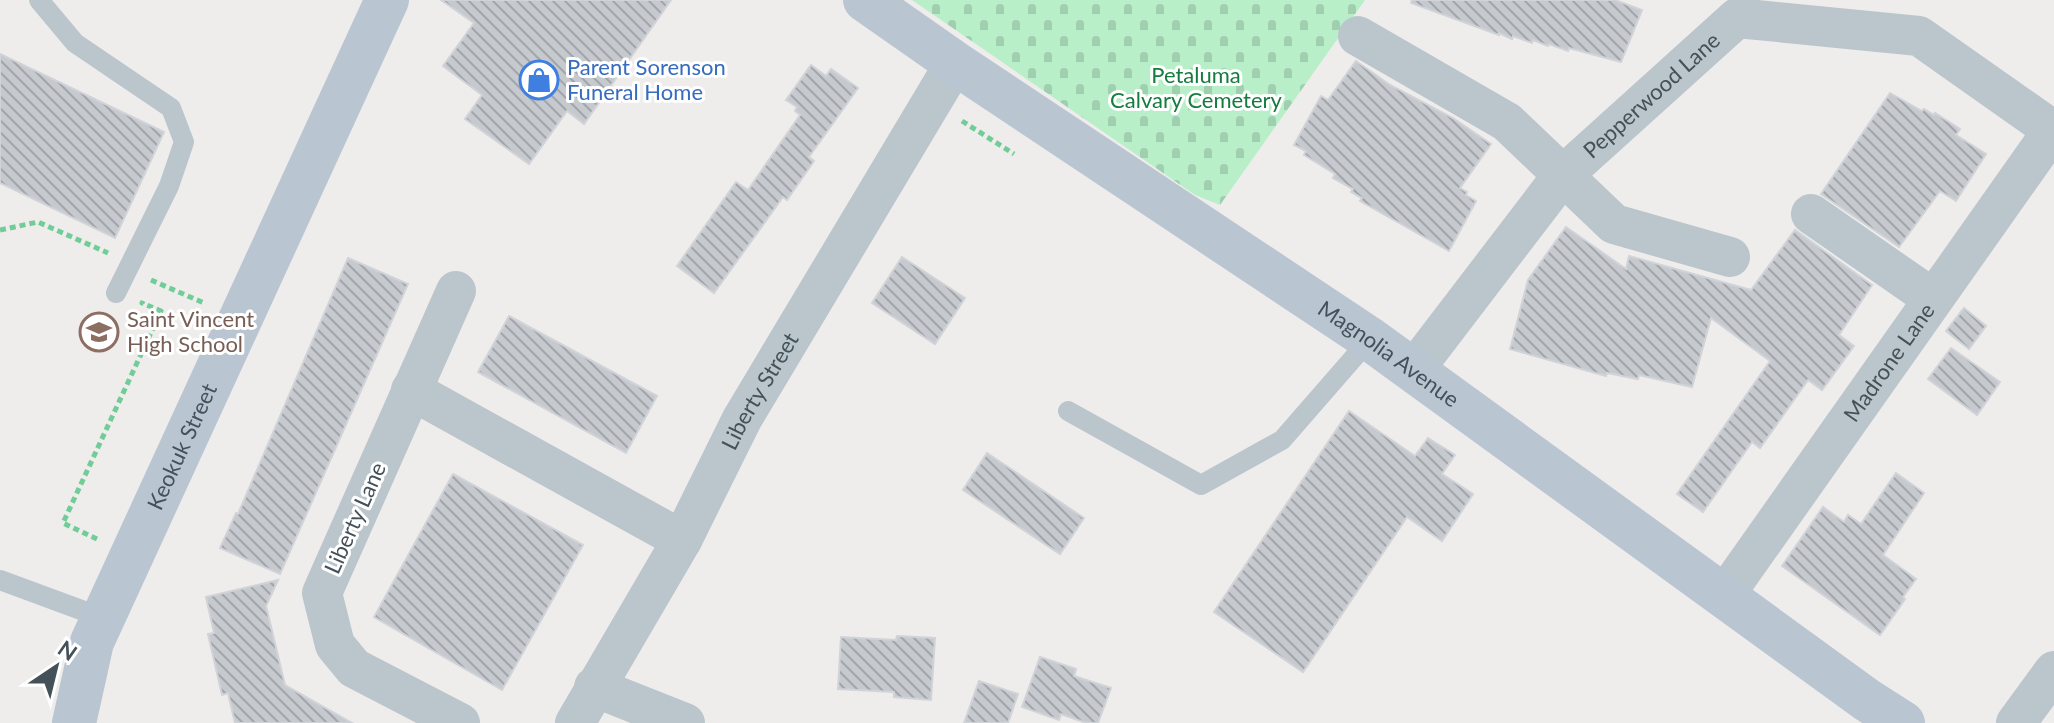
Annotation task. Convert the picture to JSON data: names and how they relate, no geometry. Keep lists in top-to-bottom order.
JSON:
{
  "streets": {
    "street": [
      "Pepperwood Lane",
      "Magnolia Avenue",
      "Madrone Lane",
      "Liberty Street",
      "Keokuk Street",
      "Liberty Lane"
    ]
  },
  "crossings": [
    ["Pepperwood Lane", "Magnolia Avenue"],
    ["Pepperwood Lane", "Madrone Lane"],
    ["Magnolia Avenue", "Madrone Lane"],
    ["Magnolia Avenue", "Liberty Street"]
  ],
  "parks": ["Petaluma Calvary Cemetery"],
  "places": {
    "shop": ["Parent Sorenson Funeral Home"],
    "school or university": ["Saint Vincent High School"]
  },
  "north": "top right"
}
